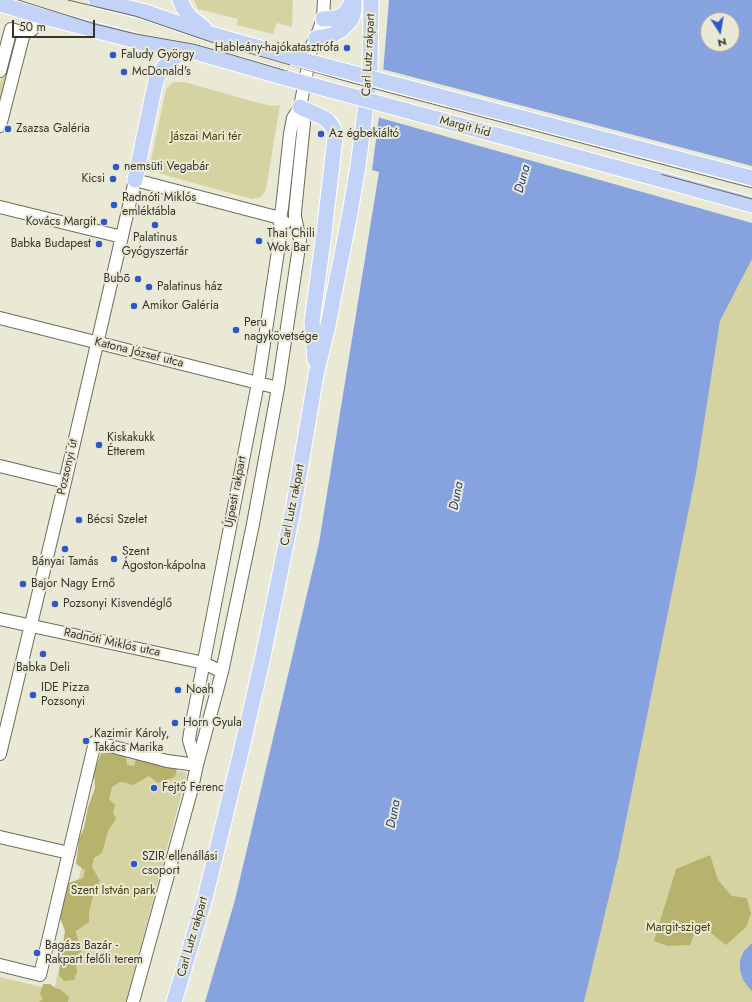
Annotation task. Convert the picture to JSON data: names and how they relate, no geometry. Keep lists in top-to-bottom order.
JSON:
{
  "streets": {
    "main road": ["Carl Lutz rakpart", "Margit híd"],
    "street": [
      "Katona József utca",
      "Pozsonyi út",
      "Újpesti rakpart",
      "Radnóti Miklós utca"
    ]
  },
  "crossings": [
    ["Katona József utca", "Pozsonyi út"],
    ["Katona József utca", "Újpesti rakpart"],
    ["Pozsonyi út", "Radnóti Miklós utca"],
    ["Újpesti rakpart", "Radnóti Miklós utca"]
  ],
  "water": ["Duna"],
  "parks": ["Jászai Mari tér", "Szent István park", "Margit-sziget"],
  "places": [
    "Hableány-hajókatasztrófa",
    "Faludy György",
    "McDonald's",
    "Zsazsa Galéria",
    "Az égbekiáltó",
    "nemsüti Vegabár",
    "Kicsi",
    "Radnóti Miklós emléktábla",
    "Kovács Margit",
    "Palatinus Gyógyszertár",
    "Thai Chili Wok Bar",
    "Babka Budapest",
    "Bubō",
    "Palatinus ház",
    "Amikor Galéria",
    "Peru nagykövetsége",
    "Kiskakukk Étterem",
    "Bécsi Szelet",
    "Bányai Tamás",
    "Szent Ágoston-kápolna",
    "Bajor Nagy Ernő",
    "Pozsonyi Kisvendéglő",
    "Babka Deli",
    "Noah",
    "IDE Pizza Pozsonyi",
    "Horn Gyula",
    "Kazimir Károly, Takács Marika",
    "Fejtő Ferenc",
    "SZIR ellenállási csoport",
    "Bagázs Bazár - Rakpart felőli terem"
  ],
  "scale_bar": "50 m",
  "north": "bottom"
}
